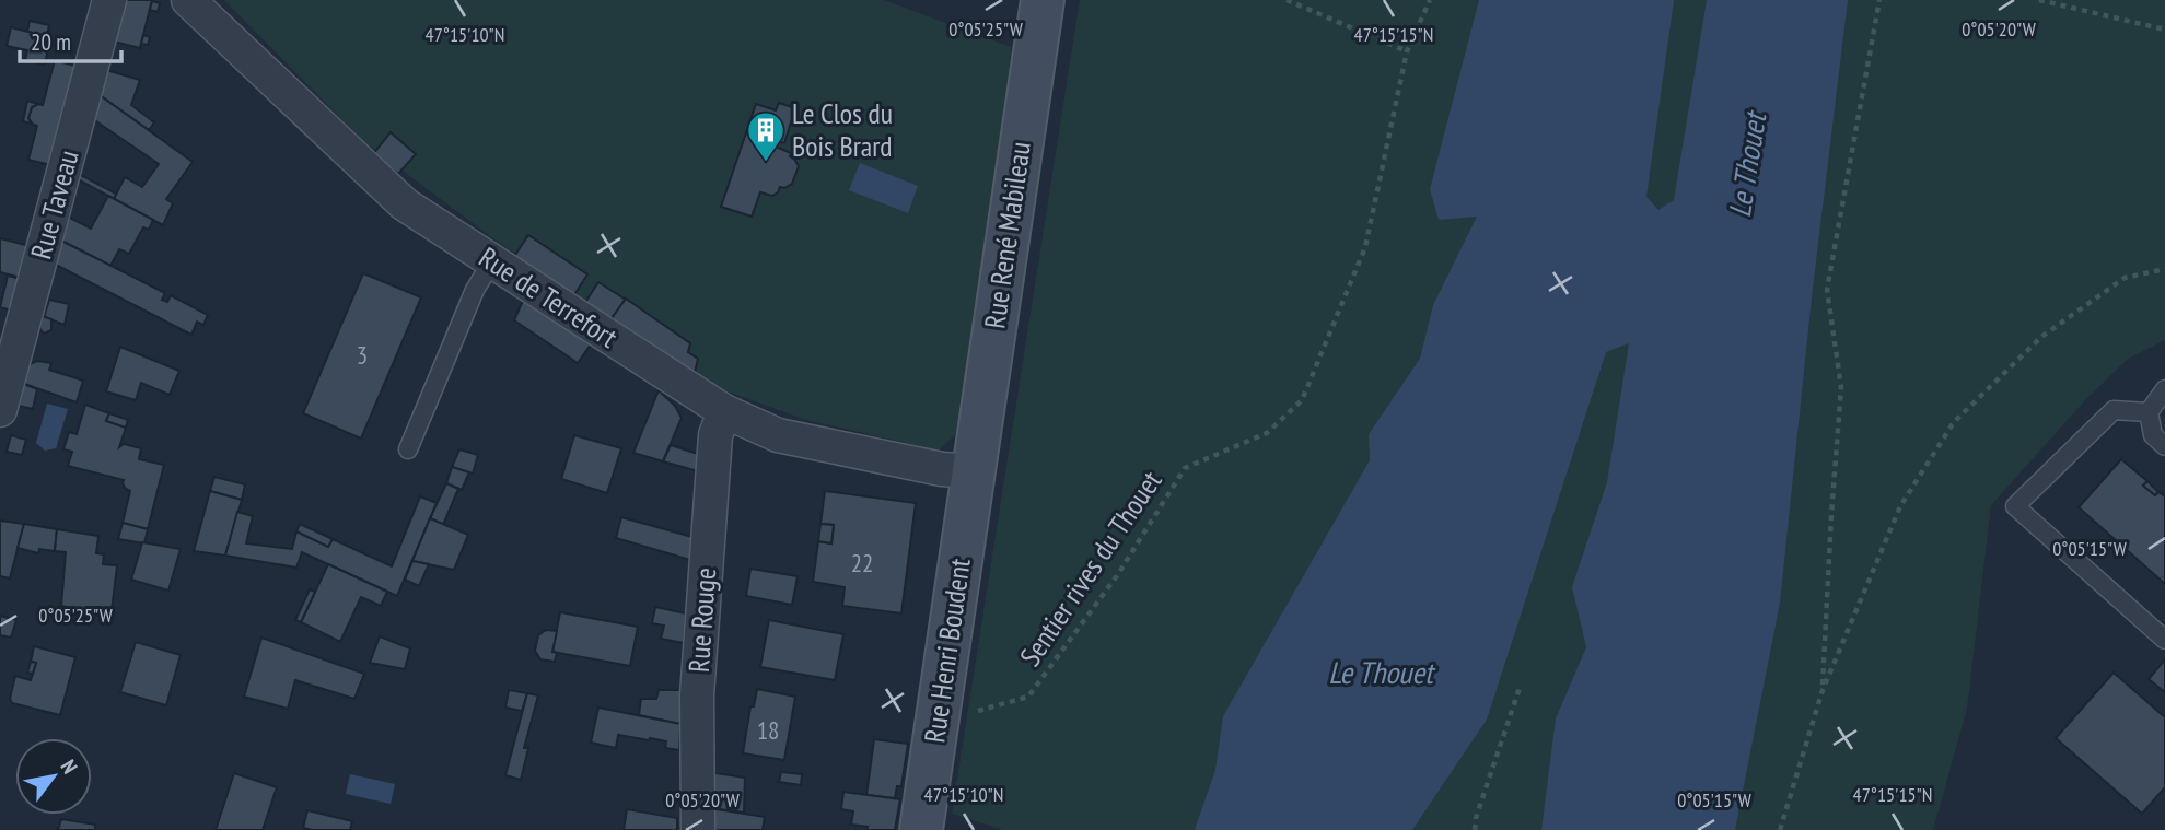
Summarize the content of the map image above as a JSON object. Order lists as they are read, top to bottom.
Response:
{
  "streets": {
    "main road": ["Rue René Mabileau", "Rue Henri Boudent"],
    "street": ["Rue Taveau", "Rue de Terrefort", "Rue Rouge"],
    "path": ["Sentier rives du Thouet"]
  },
  "crossings": [
    ["Rue René Mabileau", "Rue de Terrefort"],
    ["Rue René Mabileau", "Rue Henri Boudent"],
    ["Rue de Terrefort", "Rue Rouge"],
    ["Rue de Terrefort", "Rue Henri Boudent"],
    ["Sentier rives du Thouet", "Rue Henri Boudent"]
  ],
  "water": ["Le Thouet"],
  "places": {
    "building": ["Le Clos du Bois Brard"]
  },
  "house_numbers": ["3", "22", "18"],
  "scale_bar": "20 m",
  "north": "top right",
  "coordinates": [
    "0°05'25\"W",
    "0°05'20\"W",
    "47°15'15\"N",
    "47°15'10\"N",
    "0°05'15\"W"
  ]
}
